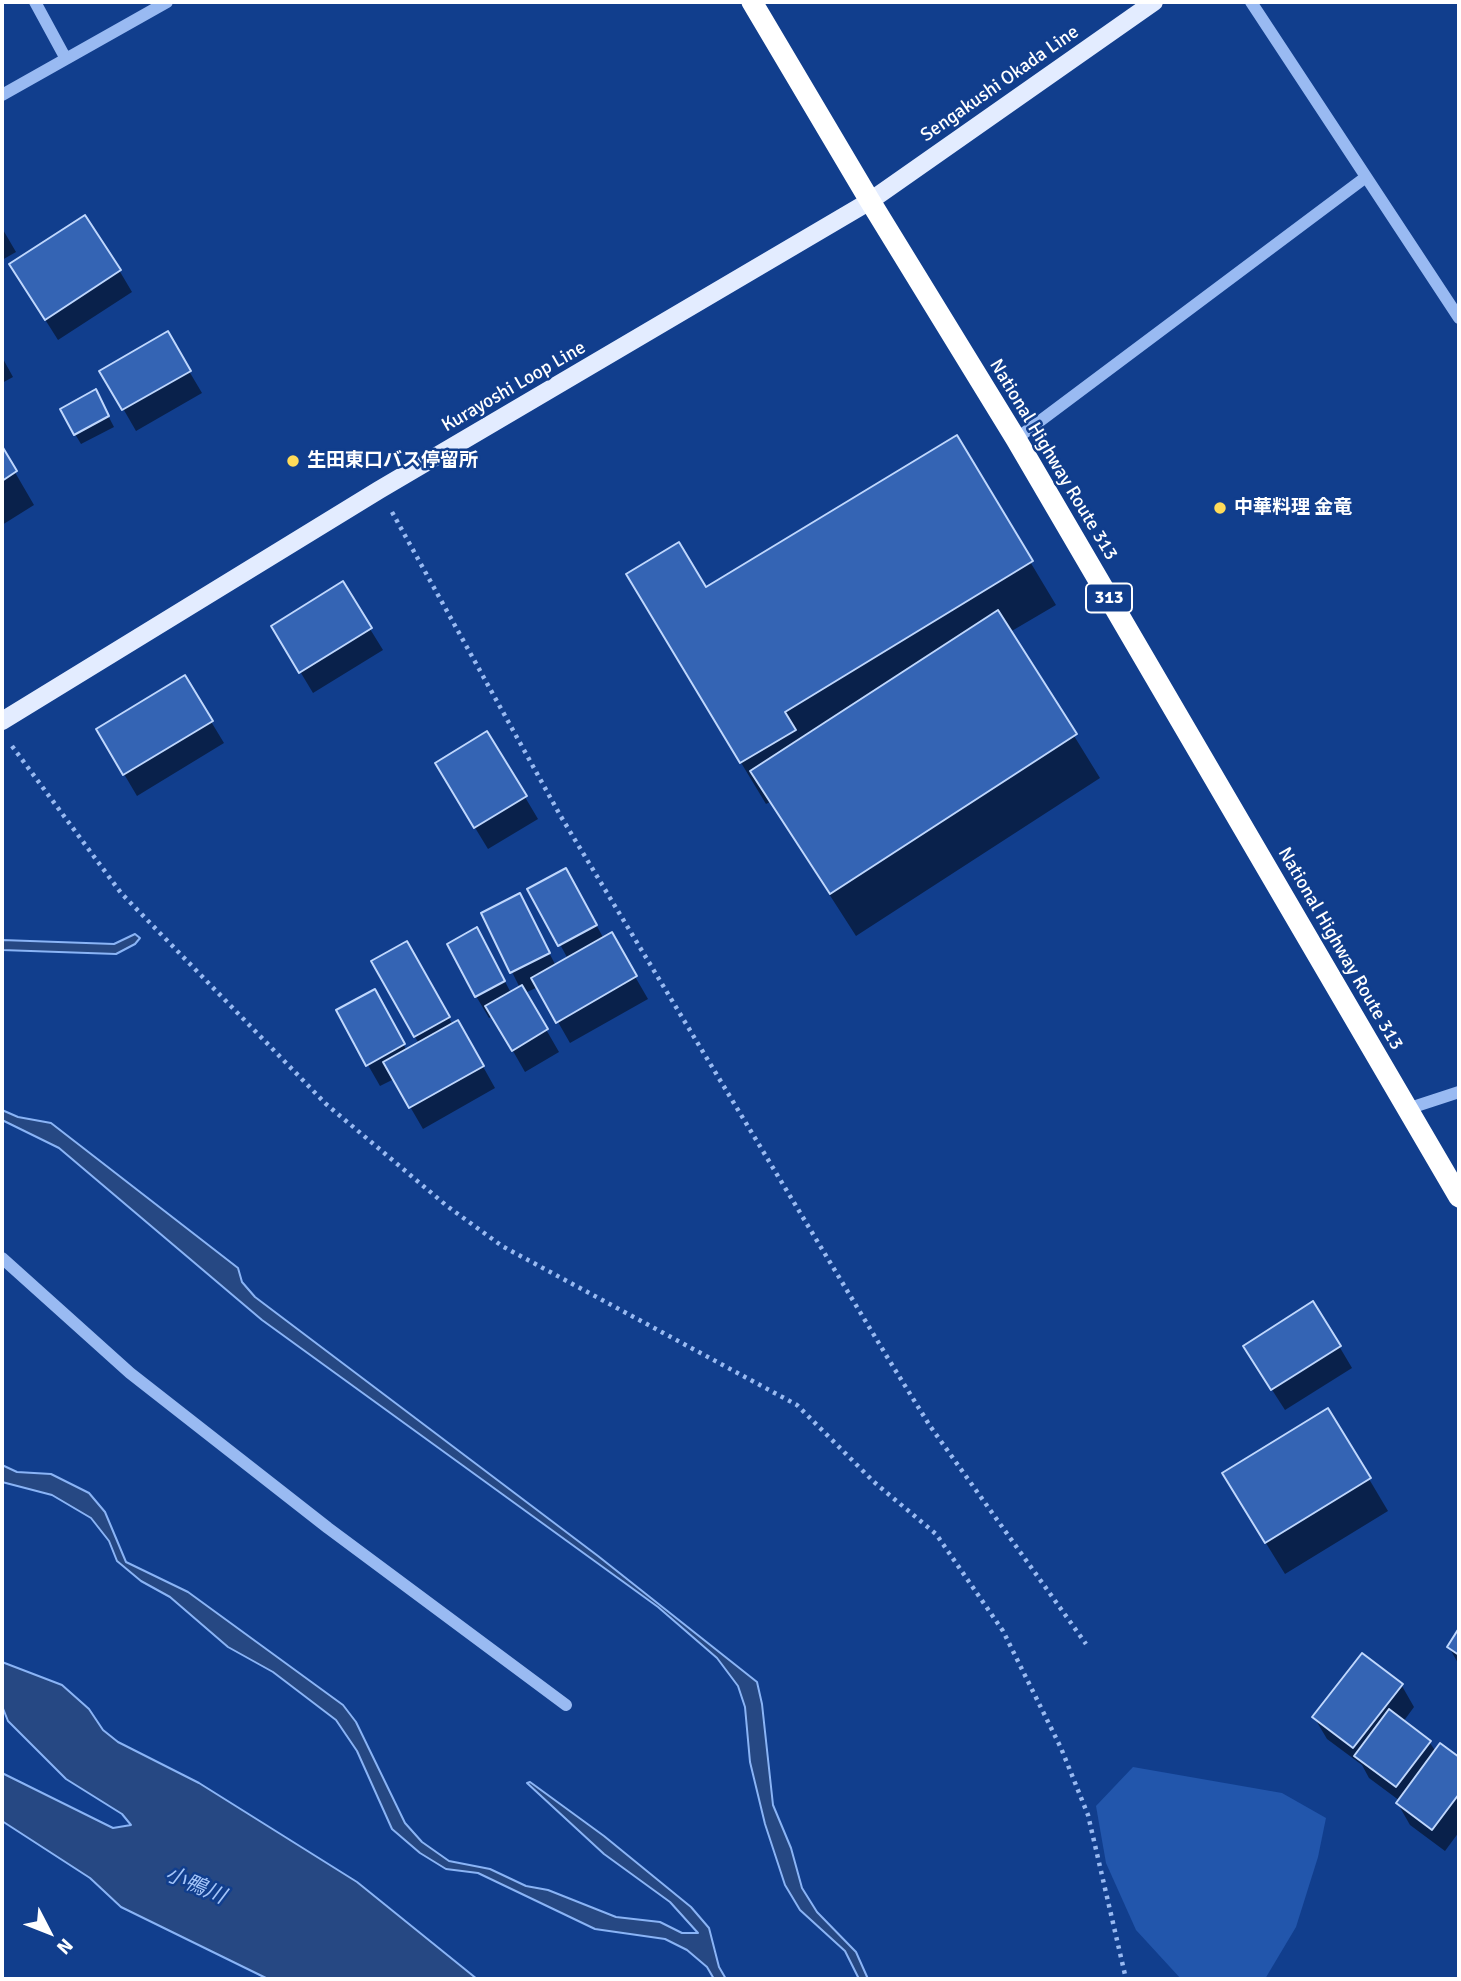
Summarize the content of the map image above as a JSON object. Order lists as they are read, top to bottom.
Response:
{
  "streets": {
    "highway": ["National Highway Route 313", "313"],
    "main road": ["Sengakushi Okada Line", "Kurayoshi Loop Line"]
  },
  "crossings": [
    ["Sengakushi Okada Line", "Kurayoshi Loop Line"],
    ["Sengakushi Okada Line", "National Highway Route 313"],
    ["Kurayoshi Loop Line", "National Highway Route 313"]
  ],
  "water": ["小鴨川"],
  "places": ["生田東口バス停留所", "中華料理 金竜"],
  "north": "bottom right"
}
